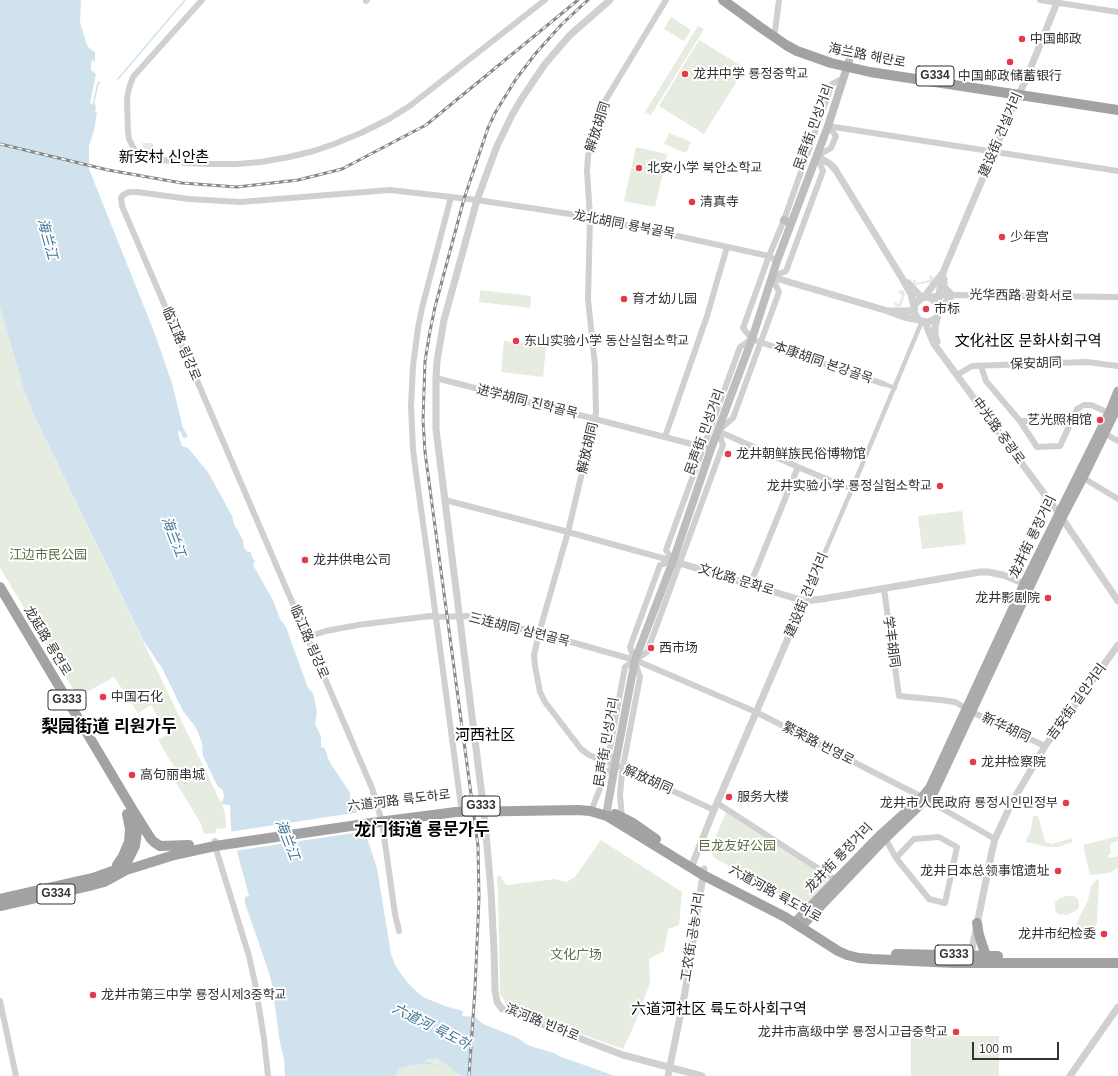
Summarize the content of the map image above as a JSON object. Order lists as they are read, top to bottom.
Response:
{
  "streets": {
    "highway": [
      "海兰路 해란로",
      "G334",
      "龙延路 룡연로",
      "G333",
      "六道河路 륙도하로"
    ],
    "main road": ["民声街 민성거리", "龙井街 룡정거리"],
    "street": [
      "解放胡同",
      "建设街 건설거리",
      "龙北胡同 룡북골목",
      "光华西路 광화서로",
      "临江路 림강로",
      "本康胡同 본강골목",
      "保安胡同",
      "进学胡同 진학골목",
      "中光路 중광로",
      "文化路 문화로",
      "三连胡同 삼련골목",
      "学丰胡同",
      "吉安街 길안거리",
      "新华胡同",
      "繁荣路 번영로",
      "工农街 공농거리",
      "滨河路 빈하로"
    ]
  },
  "crossings": [
    ["海兰路 해란로", "民声街 민성거리"],
    ["海兰路 해란로", "建设街 건설거리"],
    ["G334", "龙延路 룡연로"],
    ["G334", "六道河路 륙도하로"],
    ["解放胡同", "民声街 민성거리"],
    ["解放胡同", "建设街 건설거리"],
    ["解放胡同", "龙北胡同 룡북골목"],
    ["解放胡同", "进学胡同 진학골목"],
    ["解放胡同", "龙井街 룡정거리"],
    ["解放胡同", "文化路 문화로"],
    ["解放胡同", "三连胡同 삼련골목"],
    ["民声街 민성거리", "龙北胡同 룡북골목"],
    ["民声街 민성거리", "本康胡同 본강골목"],
    ["民声街 민성거리", "进学胡同 진학골목"],
    ["民声街 민성거리", "文化路 문화로"],
    ["民声街 민성거리", "三连胡同 삼련골목"],
    ["民声街 민성거리", "繁荣路 번영로"],
    ["民声街 민성거리", "六道河路 륙도하로"],
    ["建设街 건설거리", "光华西路 광화서로"],
    ["建设街 건설거리", "本康胡同 본강골목"],
    ["建设街 건설거리", "中光路 중광로"],
    ["建设街 건설거리", "文化路 문화로"],
    ["建设街 건설거리", "繁荣路 번영로"],
    ["建设街 건설거리", "六道河路 륙도하로"],
    ["龙北胡同 룡북골목", "临江路 림강로"],
    ["龙北胡同 룡북골목", "滨河路 빈하로"],
    ["光华西路 광화서로", "中光路 중광로"],
    ["临江路 림강로", "三连胡同 삼련골목"],
    ["临江路 림강로", "六道河路 륙도하로"],
    ["临江路 림강로", "滨河路 빈하로"],
    ["保安胡同", "中光路 중광로"],
    ["进学胡同 진학골목", "滨河路 빈하로"],
    ["中光路 중광로", "龙井街 룡정거리"],
    ["龙井街 룡정거리", "文化路 문화로"],
    ["龙井街 룡정거리", "新华胡同"],
    ["龙井街 룡정거리", "繁荣路 번영로"],
    ["龙井街 룡정거리", "六道河路 륙도하로"],
    ["文化路 문화로", "学丰胡同"],
    ["文化路 문화로", "滨河路 빈하로"],
    ["三连胡同 삼련골목", "繁荣路 번영로"],
    ["三连胡同 삼련골목", "滨河路 빈하로"],
    ["龙延路 룡연로", "六道河路 륙도하로"],
    ["学丰胡同", "新华胡同"],
    ["吉安街 길안거리", "新华胡同"],
    ["吉安街 길안거리", "繁荣路 번영로"],
    ["吉安街 길안거리", "六道河路 륙도하로"],
    ["六道河路 륙도하로", "工农街 공농거리"],
    ["六道河路 륙도하로", "滨河路 빈하로"],
    ["工农街 공농거리", "滨河路 빈하로"]
  ],
  "districts": [
    "新安村 신안촌",
    "文化社区 문화사회구역",
    "梨园街道 리원가두",
    "河西社区",
    "龙门街道 룡문가두",
    "六道河社区 륙도하사회구역"
  ],
  "water": ["海兰江", "六道河 륙도하"],
  "parks": ["江边市民公园", "巨龙友好公园", "文化广场"],
  "places": [
    "中国邮政",
    "中国邮政储蓄银行",
    "龙井中学 룡정중학교",
    "北安小学 북안소학교",
    "清真寺",
    "少年宫",
    "育才幼儿园",
    "市标",
    "东山实验小学 동산실험소학교",
    "艺光照相馆",
    "龙井朝鲜族民俗博物馆",
    "龙井实验小学 룡정실험소학교",
    "龙井供电公司",
    "龙井影剧院",
    "西市场",
    "中国石化",
    "龙井检察院",
    "高句丽串城",
    "服务大楼",
    "龙井市人民政府 룡정시인민정부",
    "龙井日本总领事馆遗址",
    "龙井市纪检委",
    "龙井市第三中学 룡정시제3중학교",
    "龙井市高级中学 룡정시고급중학교"
  ],
  "scale_bar": "100 m"
}
